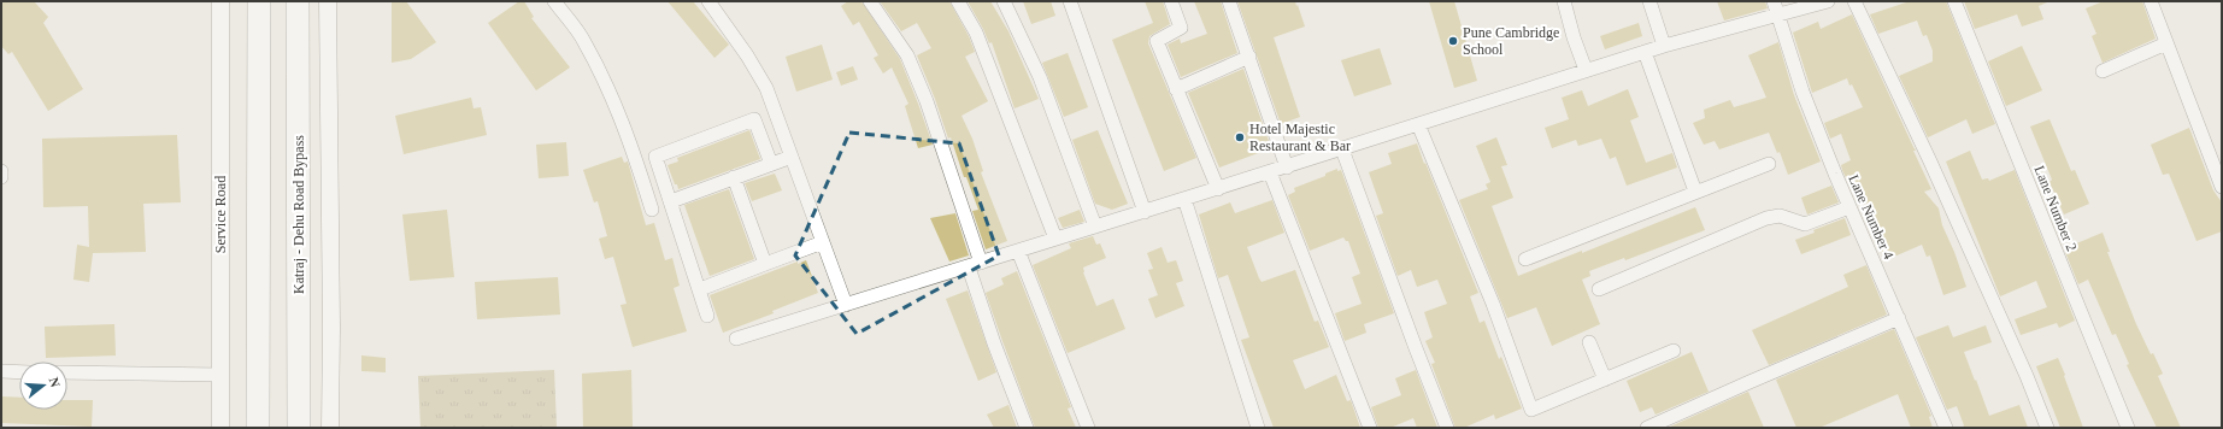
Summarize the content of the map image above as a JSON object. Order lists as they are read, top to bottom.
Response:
{
  "streets": {
    "highway": ["Katraj - Dehu Road Bypass"],
    "street": ["Lane Number 2", "Service Road", "Lane Number 4"]
  },
  "places": ["Pune Cambridge School", "Hotel Majestic Restaurant & Bar"],
  "north": "right"
}
